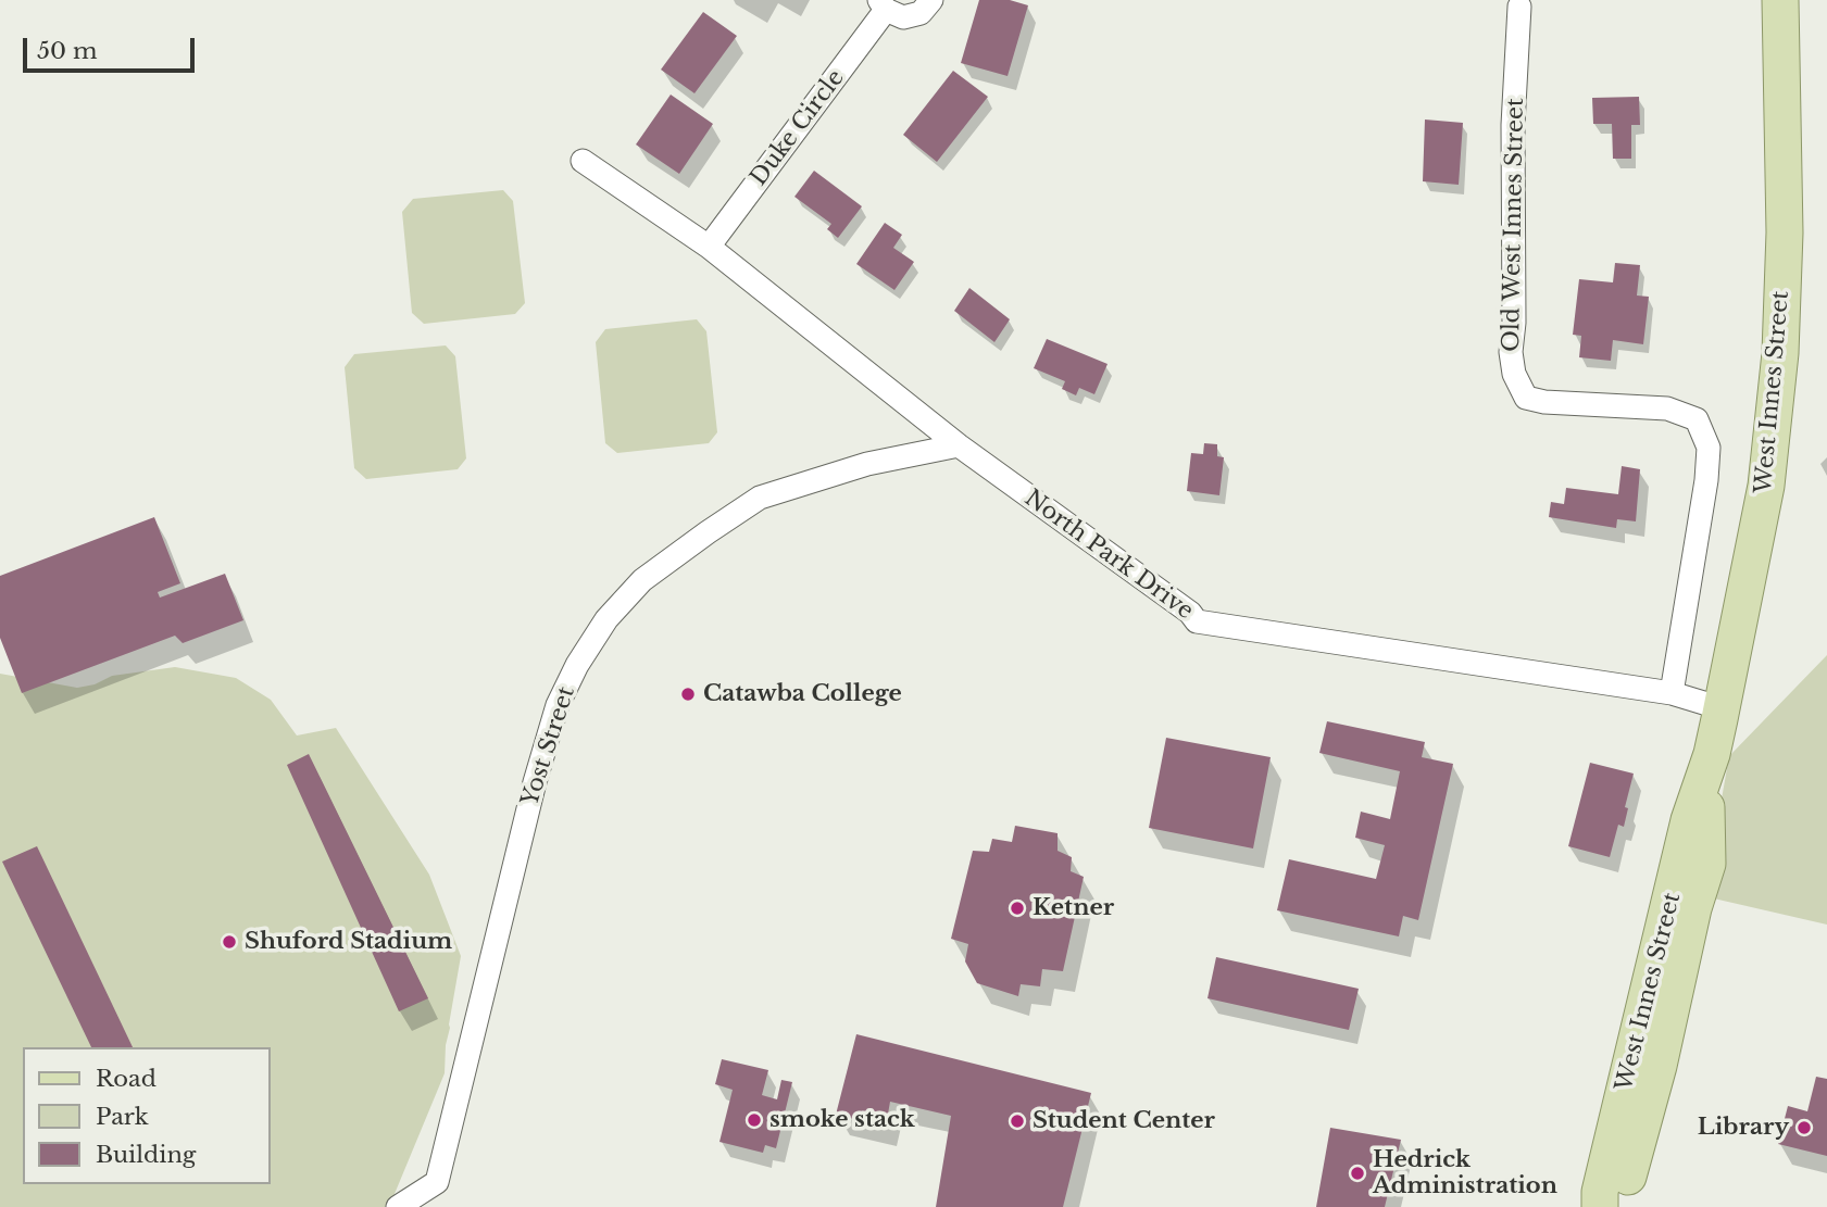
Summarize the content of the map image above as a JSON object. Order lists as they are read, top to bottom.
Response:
{
  "streets": {
    "main road": ["West Innes Street"],
    "street": [
      "Duke Circle",
      "Old West Innes Street",
      "North Park Drive",
      "Yost Street"
    ]
  },
  "crossings": [
    ["Duke Circle", "North Park Drive"],
    ["Old West Innes Street", "North Park Drive"],
    ["West Innes Street", "North Park Drive"],
    ["North Park Drive", "Yost Street"]
  ],
  "places": [
    "Catawba College",
    "Ketner",
    "Shuford Stadium",
    "smoke stack",
    "Student Center",
    "Library",
    "Hedrick Administration"
  ],
  "legend": ["Road", "Park", "Building"],
  "scale_bar": "50 m"
}
